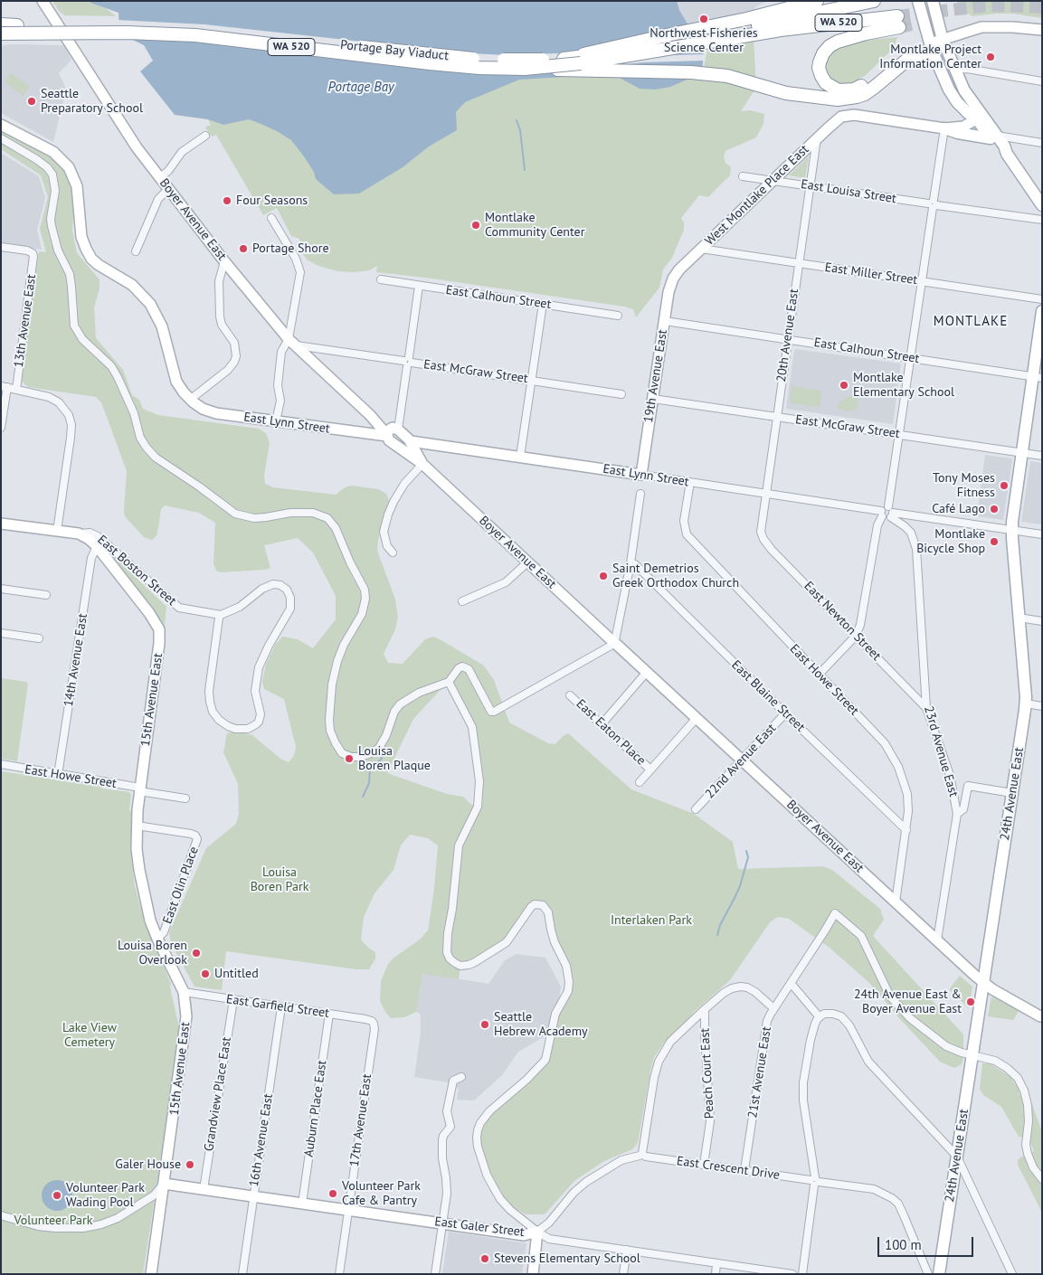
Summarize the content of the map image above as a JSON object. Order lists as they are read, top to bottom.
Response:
{
  "streets": {
    "highway": ["WA 520", "Portage Bay Viaduct"],
    "main road": ["24th Avenue East"],
    "street": [
      "East Louisa Street",
      "West Montlake Place East",
      "Boyer Avenue East",
      "East Miller Street",
      "East Calhoun Street",
      "13th Avenue East",
      "20th Avenue East",
      "East McGraw Street",
      "19th Avenue East",
      "East Lynn Street",
      "East Boston Street",
      "East Newton Street",
      "14th Avenue East",
      "East Howe Street",
      "East Blaine Street",
      "15th Avenue East",
      "East Eaton Place",
      "23rd Avenue East",
      "22nd Avenue East",
      "East Olin Place",
      "East Garfield Street",
      "21st Avenue East",
      "Peach Court East",
      "Grandview Place East",
      "Auburn Place East",
      "17th Avenue East",
      "16th Avenue East",
      "East Crescent Drive",
      "East Galer Street"
    ]
  },
  "crossings": [
    ["WA 520", "Portage Bay Viaduct"],
    ["East Louisa Street", "West Montlake Place East"],
    ["East Louisa Street", "20th Avenue East"],
    ["West Montlake Place East", "East Miller Street"],
    ["West Montlake Place East", "20th Avenue East"],
    ["West Montlake Place East", "19th Avenue East"],
    ["Boyer Avenue East", "East McGraw Street"],
    ["Boyer Avenue East", "East Lynn Street"],
    ["Boyer Avenue East", "East Howe Street"],
    ["Boyer Avenue East", "23rd Avenue East"],
    ["Boyer Avenue East", "22nd Avenue East"],
    ["Boyer Avenue East", "24th Avenue East"],
    ["East Miller Street", "20th Avenue East"],
    ["East Calhoun Street", "20th Avenue East"],
    ["East Calhoun Street", "19th Avenue East"],
    ["East Calhoun Street", "24th Avenue East"],
    ["20th Avenue East", "East McGraw Street"],
    ["20th Avenue East", "East Lynn Street"],
    ["20th Avenue East", "East Newton Street"],
    ["East McGraw Street", "19th Avenue East"],
    ["East McGraw Street", "24th Avenue East"],
    ["19th Avenue East", "East Lynn Street"],
    ["East Lynn Street", "East Howe Street"],
    ["East Lynn Street", "23rd Avenue East"],
    ["East Boston Street", "14th Avenue East"],
    ["East Boston Street", "15th Avenue East"],
    ["East Newton Street", "23rd Avenue East"],
    ["14th Avenue East", "East Howe Street"],
    ["East Howe Street", "East Blaine Street"],
    ["East Howe Street", "15th Avenue East"],
    ["East Blaine Street", "22nd Avenue East"],
    ["15th Avenue East", "East Olin Place"],
    ["15th Avenue East", "East Garfield Street"],
    ["15th Avenue East", "East Galer Street"],
    ["24th Avenue East", "21st Avenue East"],
    ["East Garfield Street", "Grandview Place East"],
    ["East Garfield Street", "Auburn Place East"],
    ["East Garfield Street", "17th Avenue East"],
    ["East Garfield Street", "16th Avenue East"],
    ["21st Avenue East", "East Crescent Drive"],
    ["Peach Court East", "East Crescent Drive"],
    ["Grandview Place East", "East Galer Street"],
    ["Auburn Place East", "East Galer Street"],
    ["17th Avenue East", "East Galer Street"],
    ["16th Avenue East", "East Galer Street"],
    ["East Crescent Drive", "East Galer Street"]
  ],
  "districts": ["MONTLAKE"],
  "water": ["Portage Bay"],
  "parks": [
    "Louisa Boren Park",
    "Interlaken Park",
    "Lake View Cemetery",
    "Volunteer Park"
  ],
  "places": [
    "Northwest Fisheries Science Center",
    "Montlake Project Information Center",
    "Seattle Preparatory School",
    "Four Seasons",
    "Montlake Community Center",
    "Portage Shore",
    "Montlake Elementary School",
    "Tony Moses Fitness",
    "Café Lago",
    "Montlake Bicycle Shop",
    "Saint Demetrios Greek Orthodox Church",
    "Louisa Boren Plaque",
    "Louisa Boren Overlook",
    "Untitled",
    "24th Avenue East & Boyer Avenue East",
    "Seattle Hebrew Academy",
    "Galer House",
    "Volunteer Park Cafe & Pantry",
    "Volunteer Park Wading Pool",
    "Stevens Elementary School"
  ],
  "scale_bar": "100 m"
}
